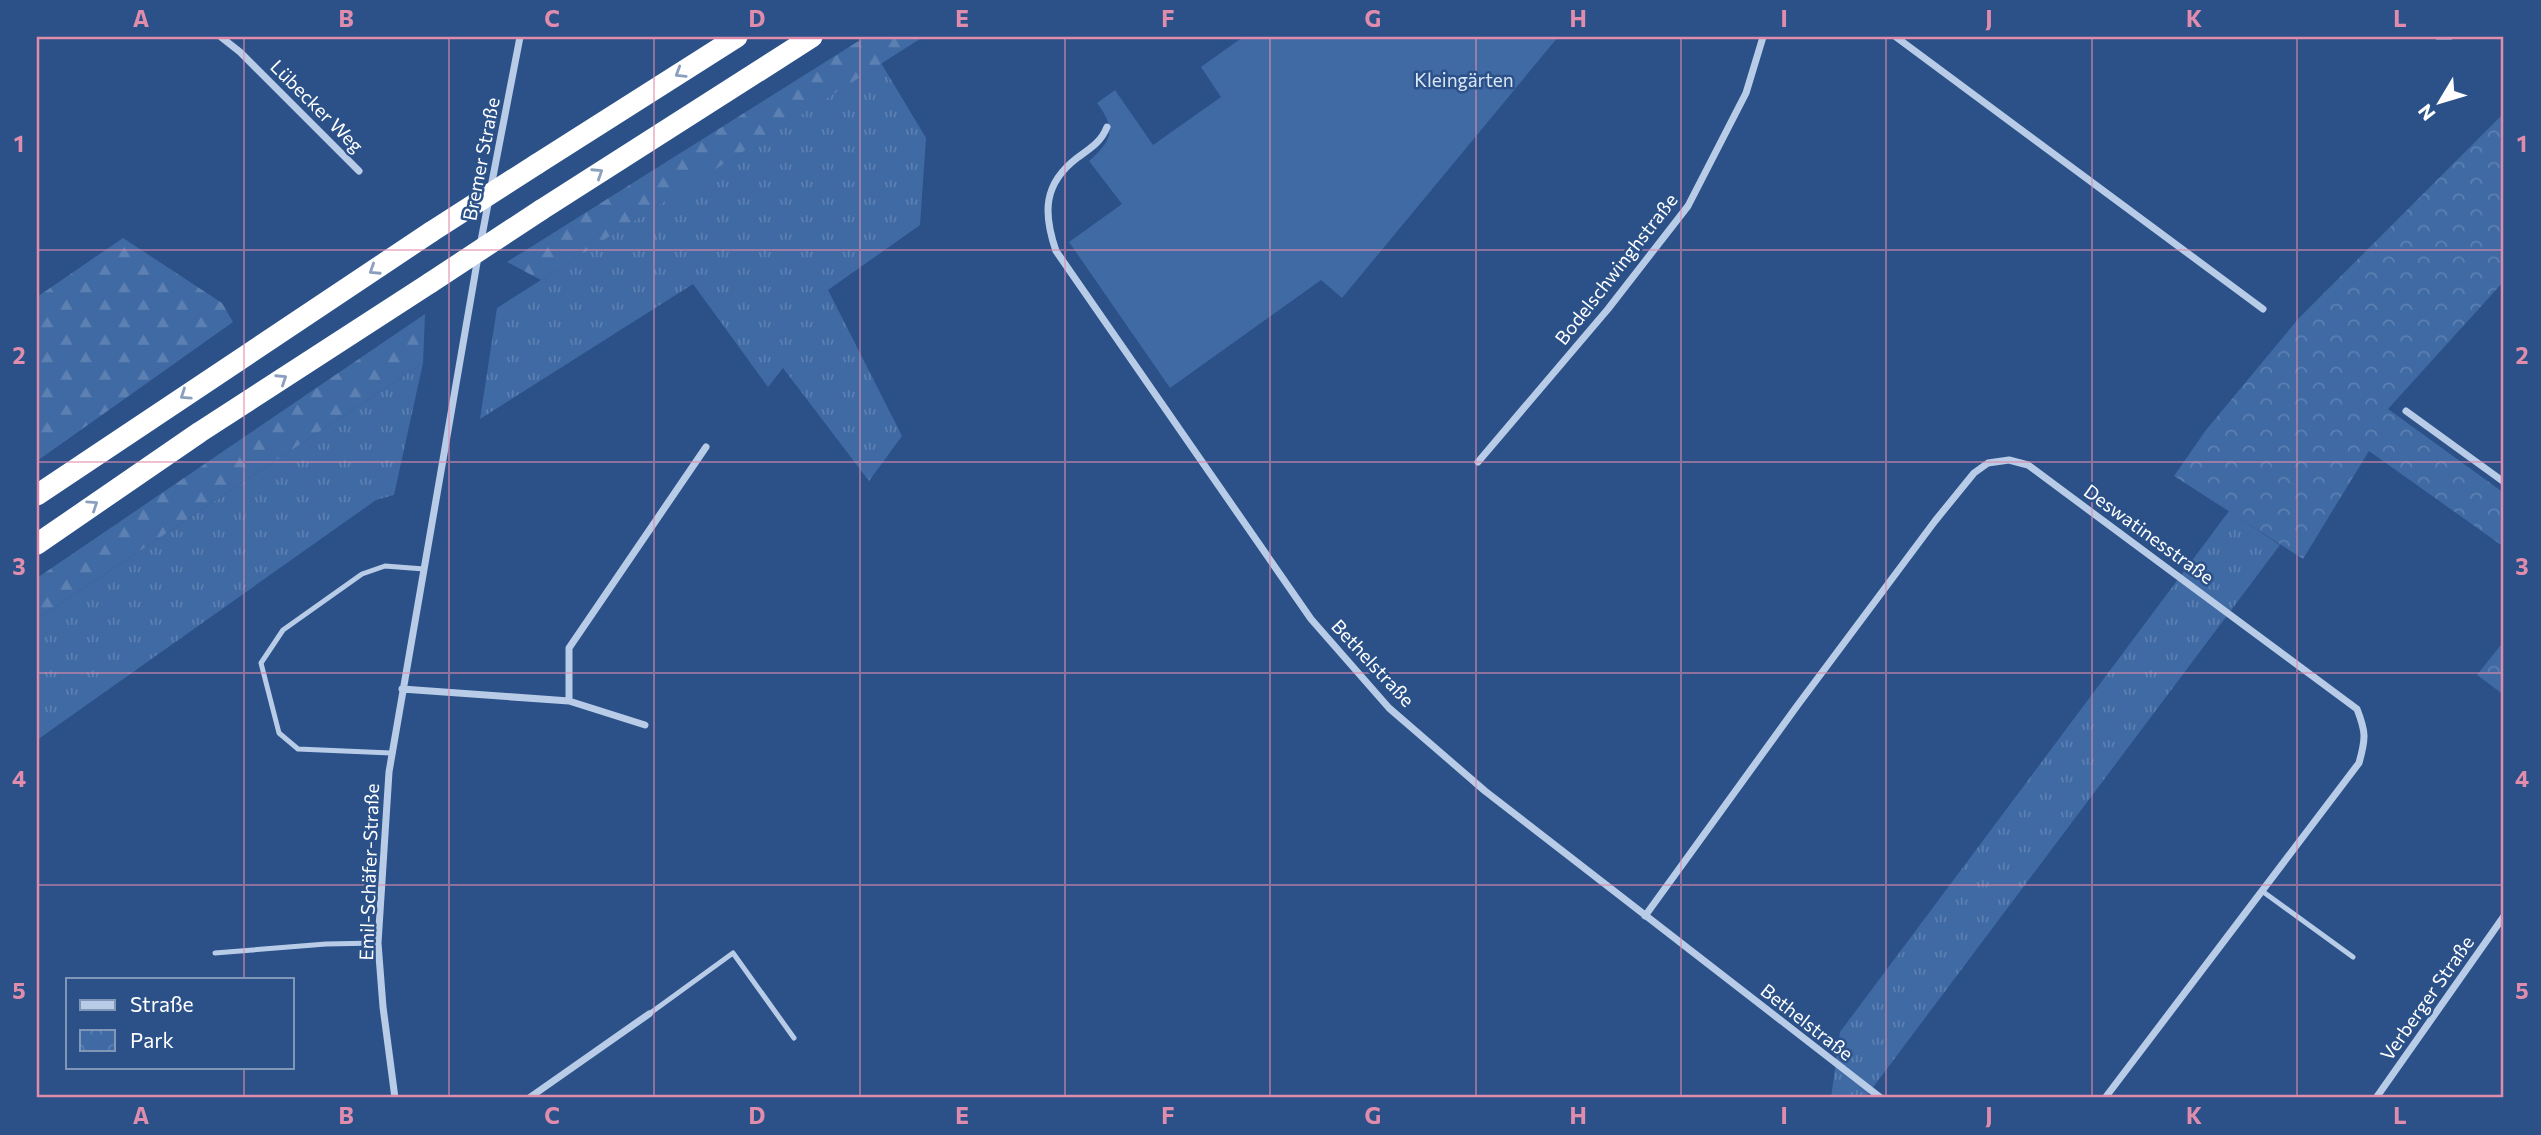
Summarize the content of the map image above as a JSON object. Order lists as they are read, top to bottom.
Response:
{
  "streets": {
    "street": [
      "Lübecker Weg",
      "Bremer Straße",
      "Bodelschwinghstraße",
      "Deswatinesstraße",
      "Bethelstraße",
      "Emil-Schäfer-Straße",
      "Verberger Straße"
    ]
  },
  "crossings": [
    ["Bremer Straße", "Emil-Schäfer-Straße"],
    ["Deswatinesstraße", "Bethelstraße"]
  ],
  "parks": ["Kleingärten"],
  "legend": ["Straße", "Park"],
  "north": "bottom left",
  "grid": {
    "columns": [
      "A",
      "B",
      "C",
      "D",
      "E",
      "F",
      "G",
      "H",
      "I",
      "J",
      "K",
      "L"
    ],
    "rows": [
      "1",
      "2",
      "3",
      "4",
      "5"
    ]
  }
}
